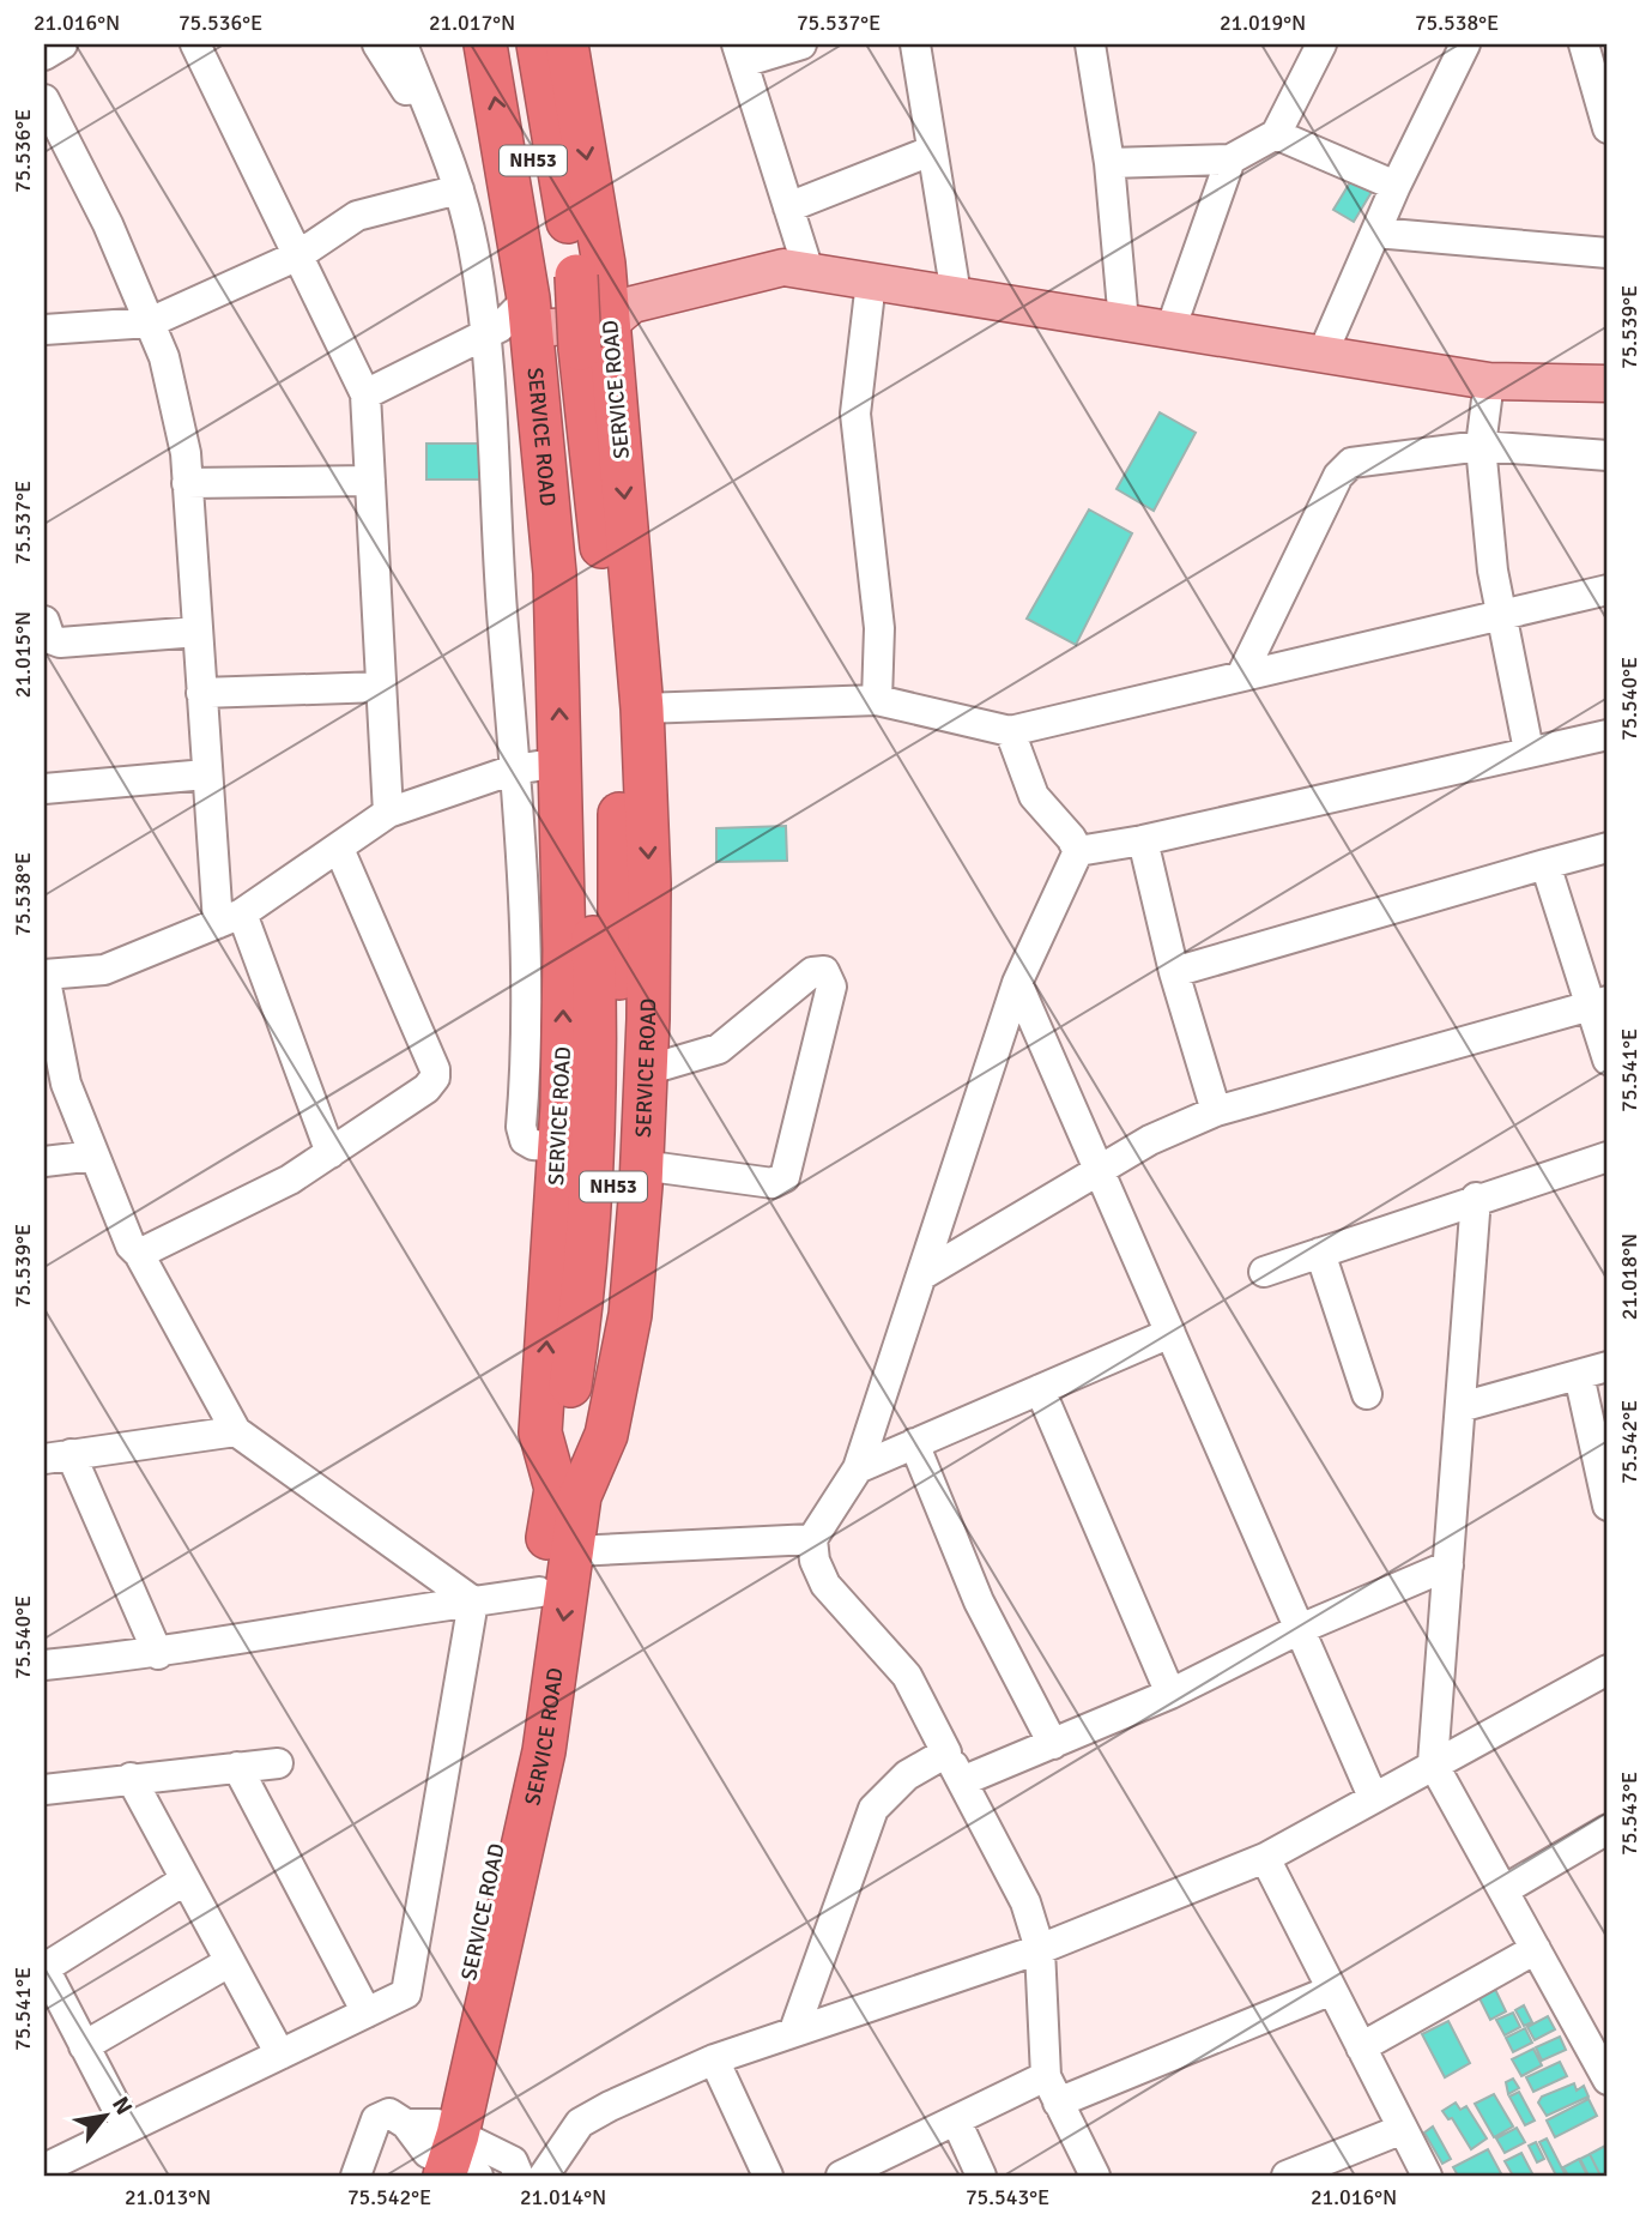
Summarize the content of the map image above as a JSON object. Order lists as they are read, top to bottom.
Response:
{
  "streets": {
    "highway": ["NH53", "SERVICE ROAD"]
  },
  "crossings": [
    ["NH53", "SERVICE ROAD"]
  ],
  "north": "top right",
  "coordinates": [
    "21.016°N",
    "75.536°E",
    "21.017°N",
    "75.537°E",
    "21.019°N",
    "75.538°E",
    "75.539°E",
    "21.015°N",
    "75.540°E",
    "75.541°E",
    "21.018°N",
    "75.542°E",
    "75.543°E",
    "21.013°N",
    "21.014°N"
  ]
}
